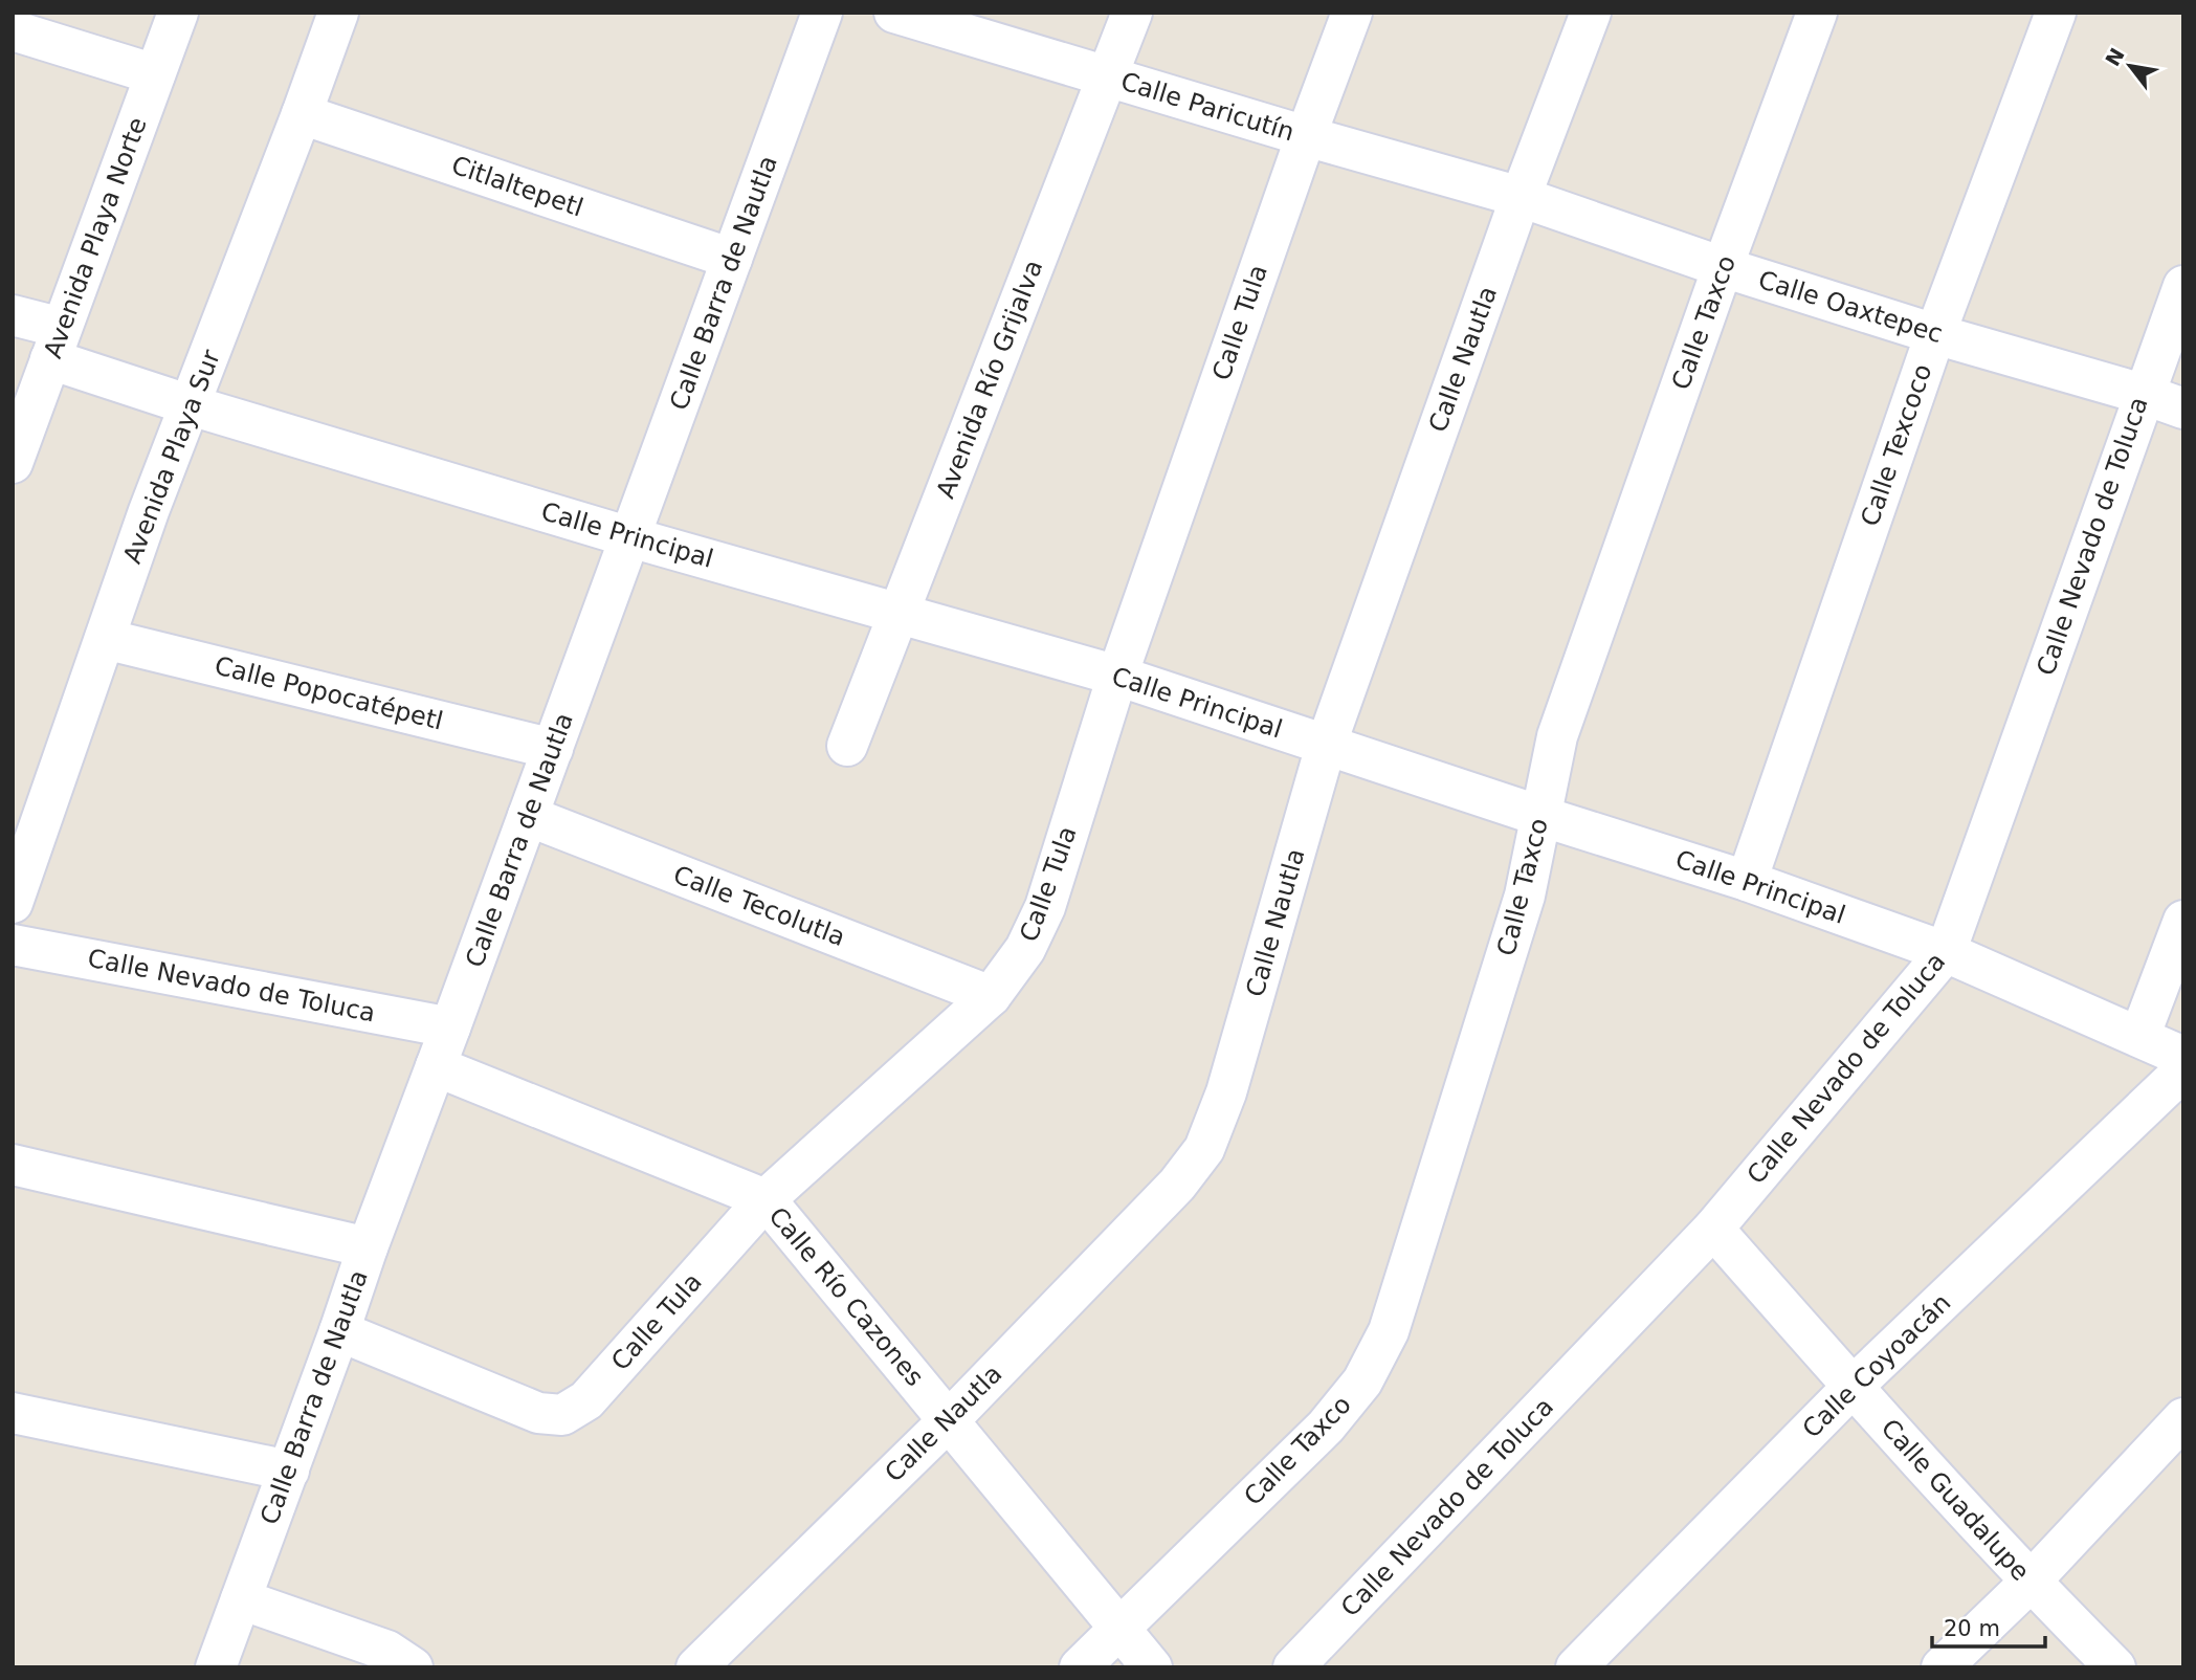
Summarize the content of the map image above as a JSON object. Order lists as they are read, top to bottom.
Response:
{
  "streets": {
    "street": [
      "Calle Paricutín",
      "Citlaltepetl",
      "Avenida Playa Norte",
      "Calle Barra de Nautla",
      "Calle Oaxtepec",
      "Calle Tula",
      "Calle Taxco",
      "Calle Nautla",
      "Avenida Río Grijalva",
      "Calle Texcoco",
      "Avenida Playa Sur",
      "Calle Principal",
      "Calle Nevado de Toluca",
      "Calle Popocatépetl",
      "Calle Tecolutla",
      "Calle Río Cazones",
      "Calle Coyoacán",
      "Calle Guadalupe"
    ]
  },
  "crossings": [
    ["Calle Paricutín", "Calle Oaxtepec"],
    ["Calle Paricutín", "Calle Tula"],
    ["Calle Paricutín", "Calle Nautla"],
    ["Calle Paricutín", "Avenida Río Grijalva"],
    ["Citlaltepetl", "Calle Barra de Nautla"],
    ["Citlaltepetl", "Avenida Playa Sur"],
    ["Avenida Playa Norte", "Calle Principal"],
    ["Calle Barra de Nautla", "Calle Tula"],
    ["Calle Barra de Nautla", "Calle Principal"],
    ["Calle Barra de Nautla", "Calle Nevado de Toluca"],
    ["Calle Barra de Nautla", "Calle Popocatépetl"],
    ["Calle Barra de Nautla", "Calle Tecolutla"],
    ["Calle Barra de Nautla", "Calle Río Cazones"],
    ["Calle Oaxtepec", "Calle Taxco"],
    ["Calle Oaxtepec", "Calle Nautla"],
    ["Calle Oaxtepec", "Calle Texcoco"],
    ["Calle Oaxtepec", "Calle Nevado de Toluca"],
    ["Calle Tula", "Calle Principal"],
    ["Calle Tula", "Calle Tecolutla"],
    ["Calle Tula", "Calle Río Cazones"],
    ["Calle Taxco", "Calle Principal"],
    ["Calle Taxco", "Calle Río Cazones"],
    ["Calle Nautla", "Calle Principal"],
    ["Calle Nautla", "Calle Río Cazones"],
    ["Avenida Río Grijalva", "Calle Principal"],
    ["Calle Texcoco", "Calle Principal"],
    ["Avenida Playa Sur", "Calle Principal"],
    ["Avenida Playa Sur", "Calle Popocatépetl"],
    ["Calle Principal", "Calle Nevado de Toluca"],
    ["Calle Nevado de Toluca", "Calle Guadalupe"],
    ["Calle Coyoacán", "Calle Guadalupe"]
  ],
  "scale_bar": "20 m",
  "north": "top left"
}
